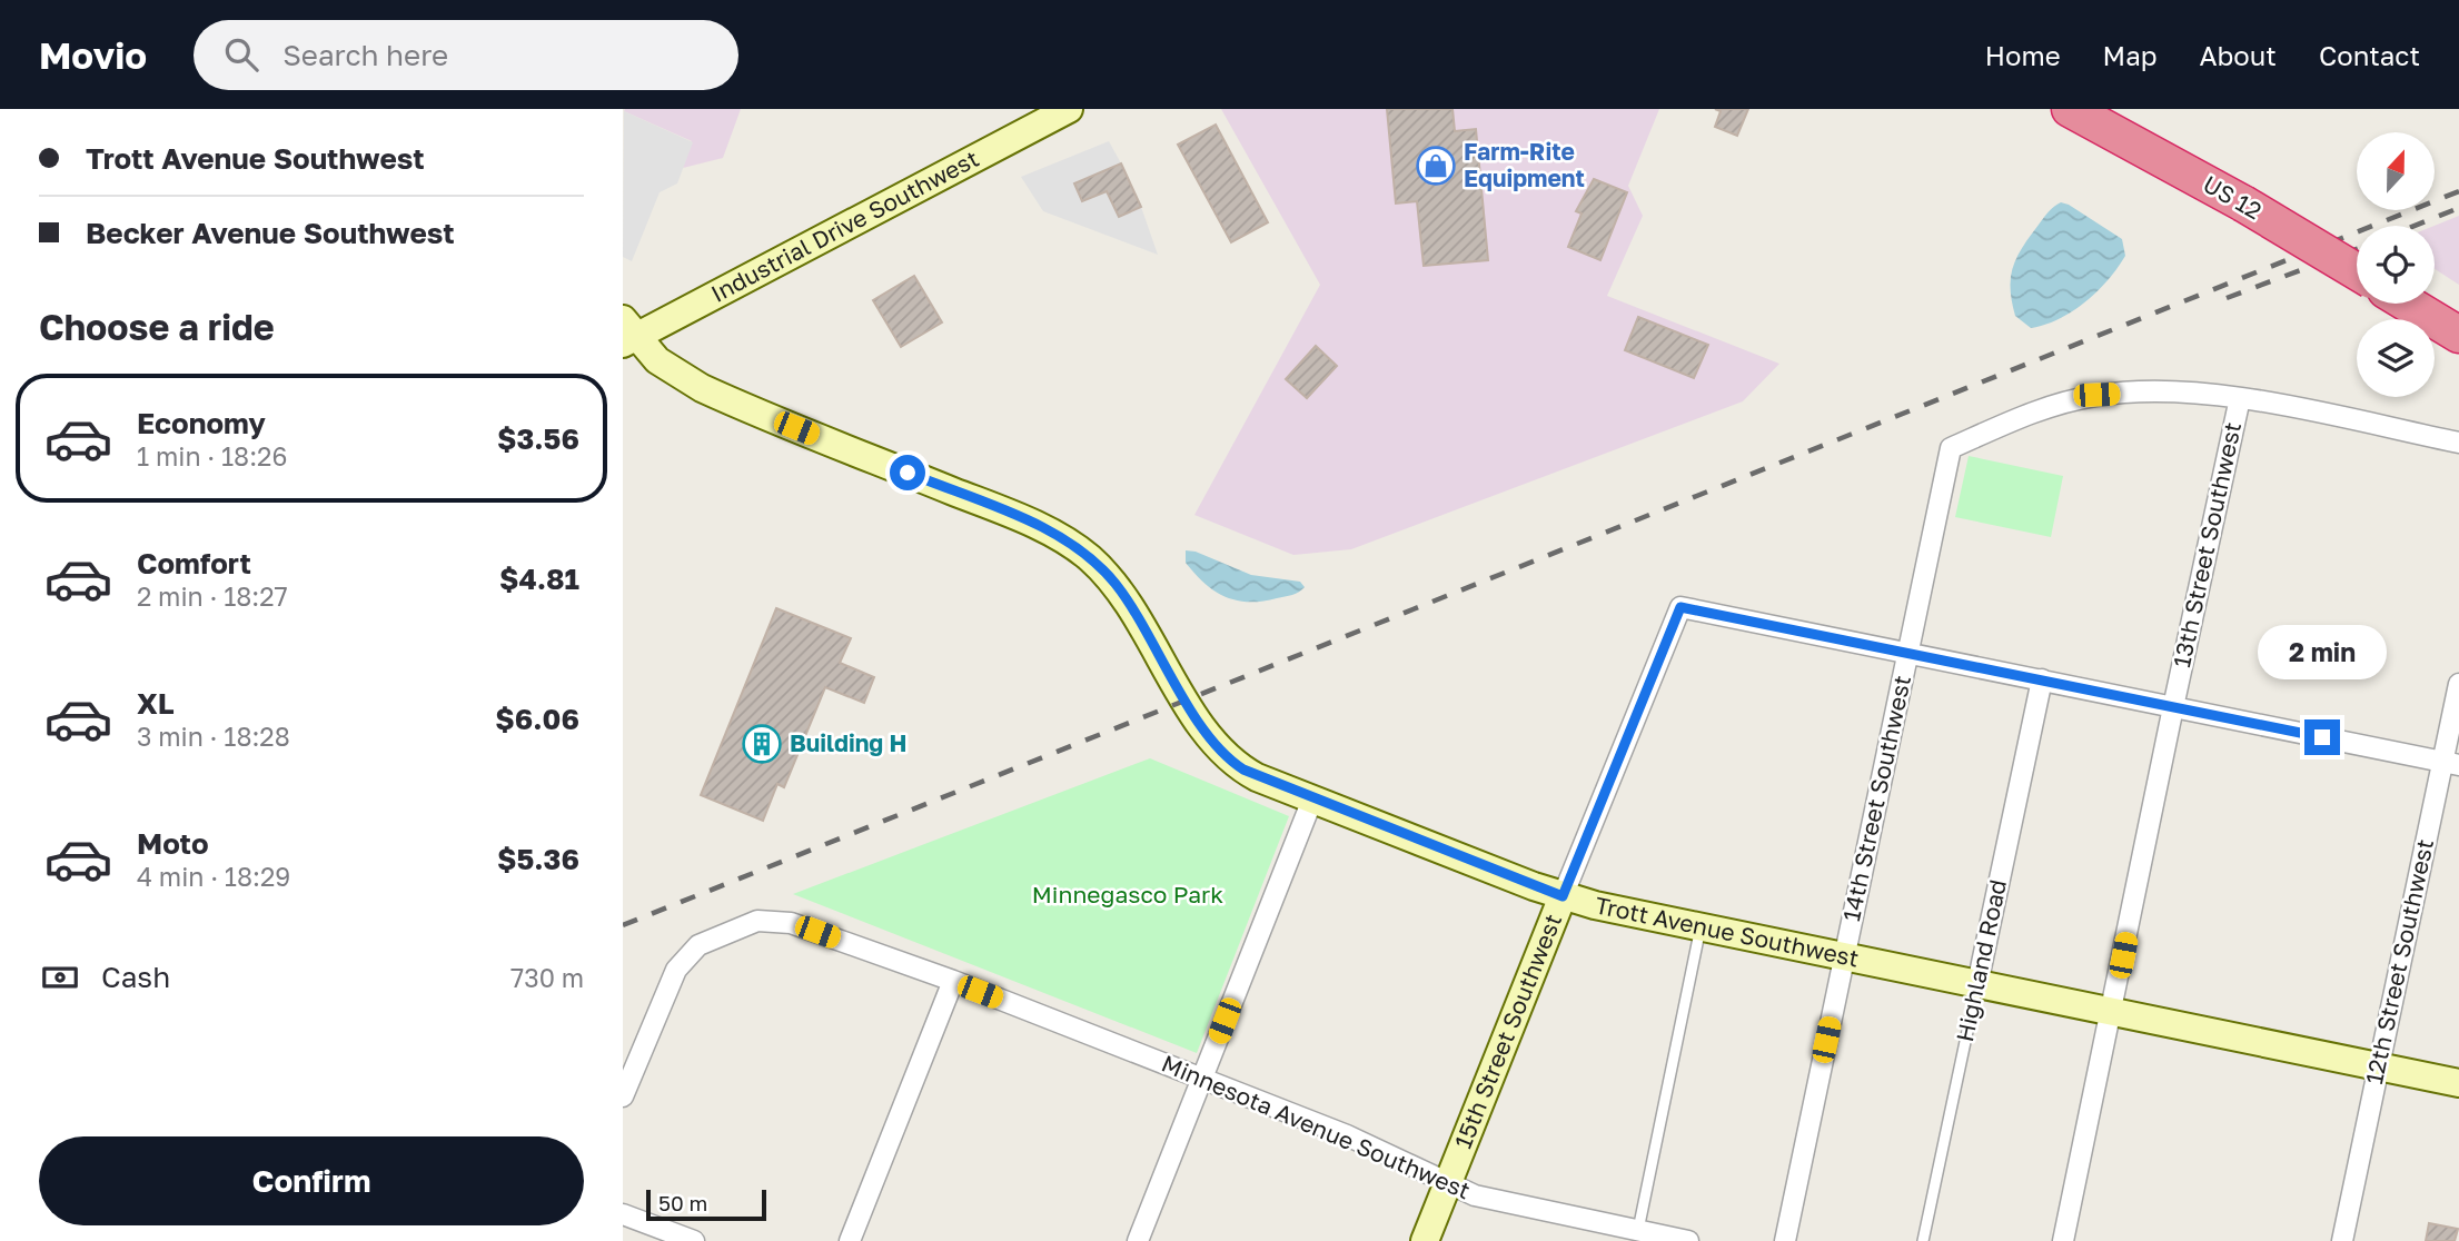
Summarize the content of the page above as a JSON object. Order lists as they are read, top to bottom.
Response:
{
  "streets": {
    "highway": ["US 12"],
    "street": [
      "Industrial Drive Southwest",
      "13th Street Southwest",
      "14th Street Southwest",
      "Trott Avenue Southwest",
      "Highland Road",
      "12th Street Southwest",
      "15th Street Southwest",
      "Minnesota Avenue Southwest"
    ]
  },
  "crossings": [
    ["Industrial Drive Southwest", "Trott Avenue Southwest"],
    ["13th Street Southwest", "14th Street Southwest"],
    ["13th Street Southwest", "Trott Avenue Southwest"],
    ["14th Street Southwest", "Trott Avenue Southwest"],
    ["14th Street Southwest", "15th Street Southwest"],
    ["Trott Avenue Southwest", "Highland Road"],
    ["Trott Avenue Southwest", "12th Street Southwest"],
    ["Trott Avenue Southwest", "15th Street Southwest"],
    ["15th Street Southwest", "Minnesota Avenue Southwest"]
  ],
  "parks": ["Minnegasco Park"],
  "places": {
    "shop": ["Farm-Rite Equipment"],
    "building": ["Building H"]
  },
  "scale_bar": "50 m",
  "north": "top",
  "page": {
    "header": "Movio",
    "search": "Search here",
    "nav": [
      "Home",
      "Map",
      "About",
      "Contact"
    ],
    "banner": ["Trott Avenue Southwest", "Becker Avenue Southwest"],
    "heading": "Choose a ride",
    "list": [
      {
        "name": "Economy",
        "note": "1 min · 18:26",
        "value": "$3.56"
      },
      {
        "name": "Comfort",
        "note": "2 min · 18:27",
        "value": "$4.81"
      },
      {
        "name": "XL",
        "note": "3 min · 18:28",
        "value": "$6.06"
      },
      {
        "name": "Moto",
        "note": "4 min · 18:29",
        "value": "$5.36"
      }
    ],
    "bubble": "2 min",
    "pay": ["Cash", "730 m"],
    "buttons": "Confirm",
    "scale": "50 m"
  }
}
